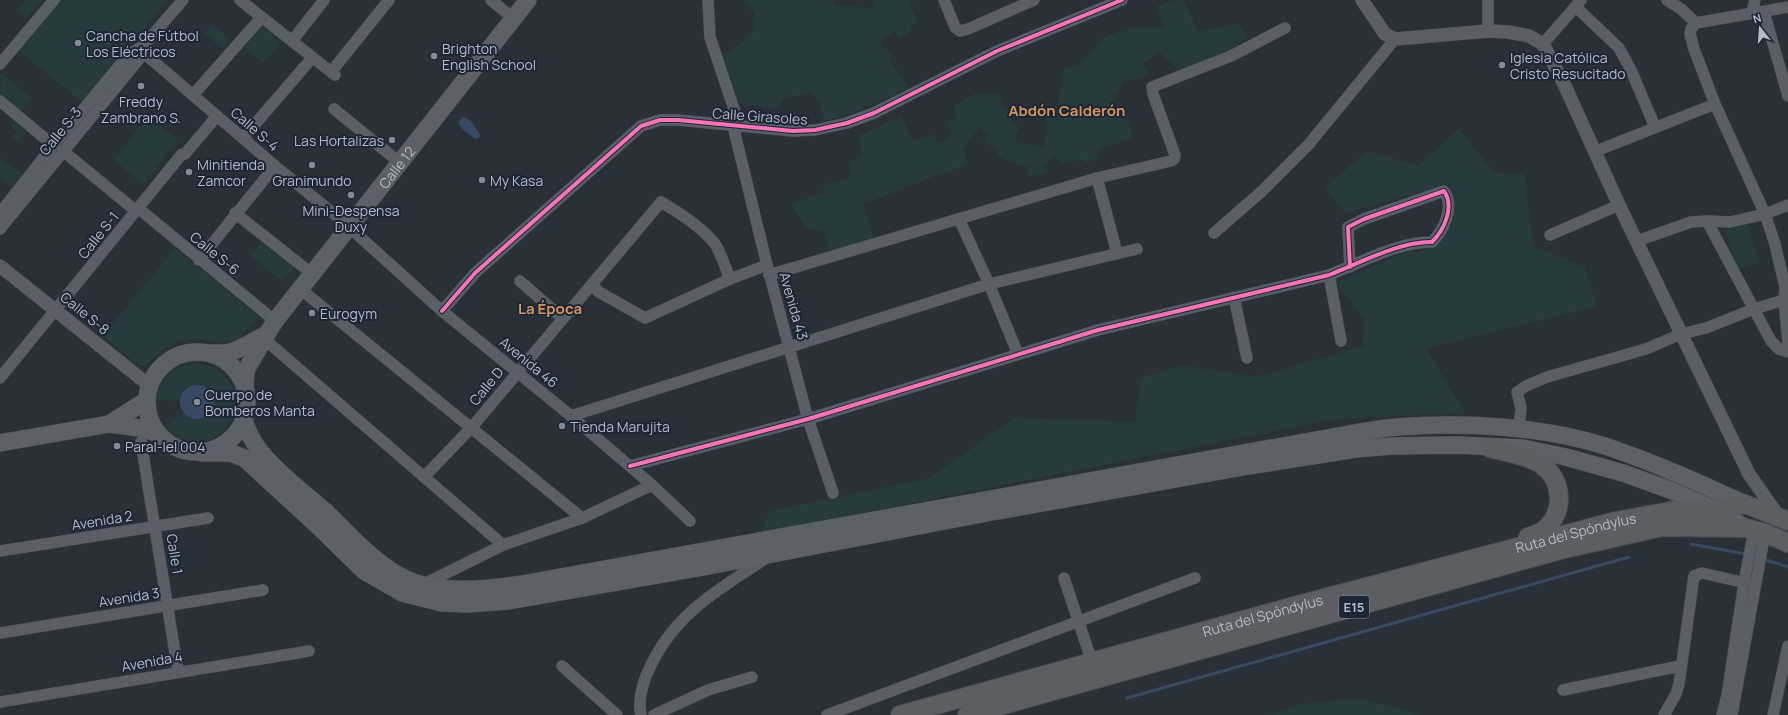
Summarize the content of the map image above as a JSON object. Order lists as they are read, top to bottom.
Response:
{
  "streets": {
    "highway": ["Ruta del Spóndylus", "E15"],
    "main road": ["Calle 12"],
    "street": [
      "Calle Girasoles",
      "Calle S-4",
      "Calle S-3",
      "Calle S-1",
      "Calle S-6",
      "Avenida 43",
      "Calle S-8",
      "Avenida 46",
      "Calle D",
      "Avenida 2",
      "Calle 1",
      "Avenida 3",
      "Avenida 4"
    ]
  },
  "crossings": [
    ["Calle Girasoles", "Avenida 43"],
    ["Calle Girasoles", "Avenida 46"],
    ["Calle S-4", "Calle S-3"],
    ["Calle S-4", "Calle 12"],
    ["Calle S-4", "Calle S-1"],
    ["Calle S-4", "Avenida 46"],
    ["Calle S-3", "Calle S-6"],
    ["Calle 12", "Calle S-6"],
    ["Calle 12", "Calle S-8"],
    ["Calle 12", "Avenida 46"],
    ["Calle S-1", "Calle S-6"],
    ["Calle S-1", "Calle S-8"],
    ["Avenida 46", "Calle D"],
    ["Avenida 2", "Calle 1"],
    ["Calle 1", "Avenida 3"],
    ["Calle 1", "Avenida 4"]
  ],
  "districts": ["Abdón Calderón", "La Época"],
  "places": [
    "Cancha de Fútbol Los Eléctricos",
    "Brighton English School",
    "Iglesia Católica Cristo Resucitado",
    "Freddy Zambrano S.",
    "Las Hortalizas",
    "Granimundo",
    "Minitienda Zamcor",
    "My Kasa",
    "Mini-Despensa Duxy",
    "Eurogym",
    "Cuerpo de Bomberos Manta",
    "Tienda Marujita",
    "Paral-lel 004"
  ],
  "north": "top"
}
